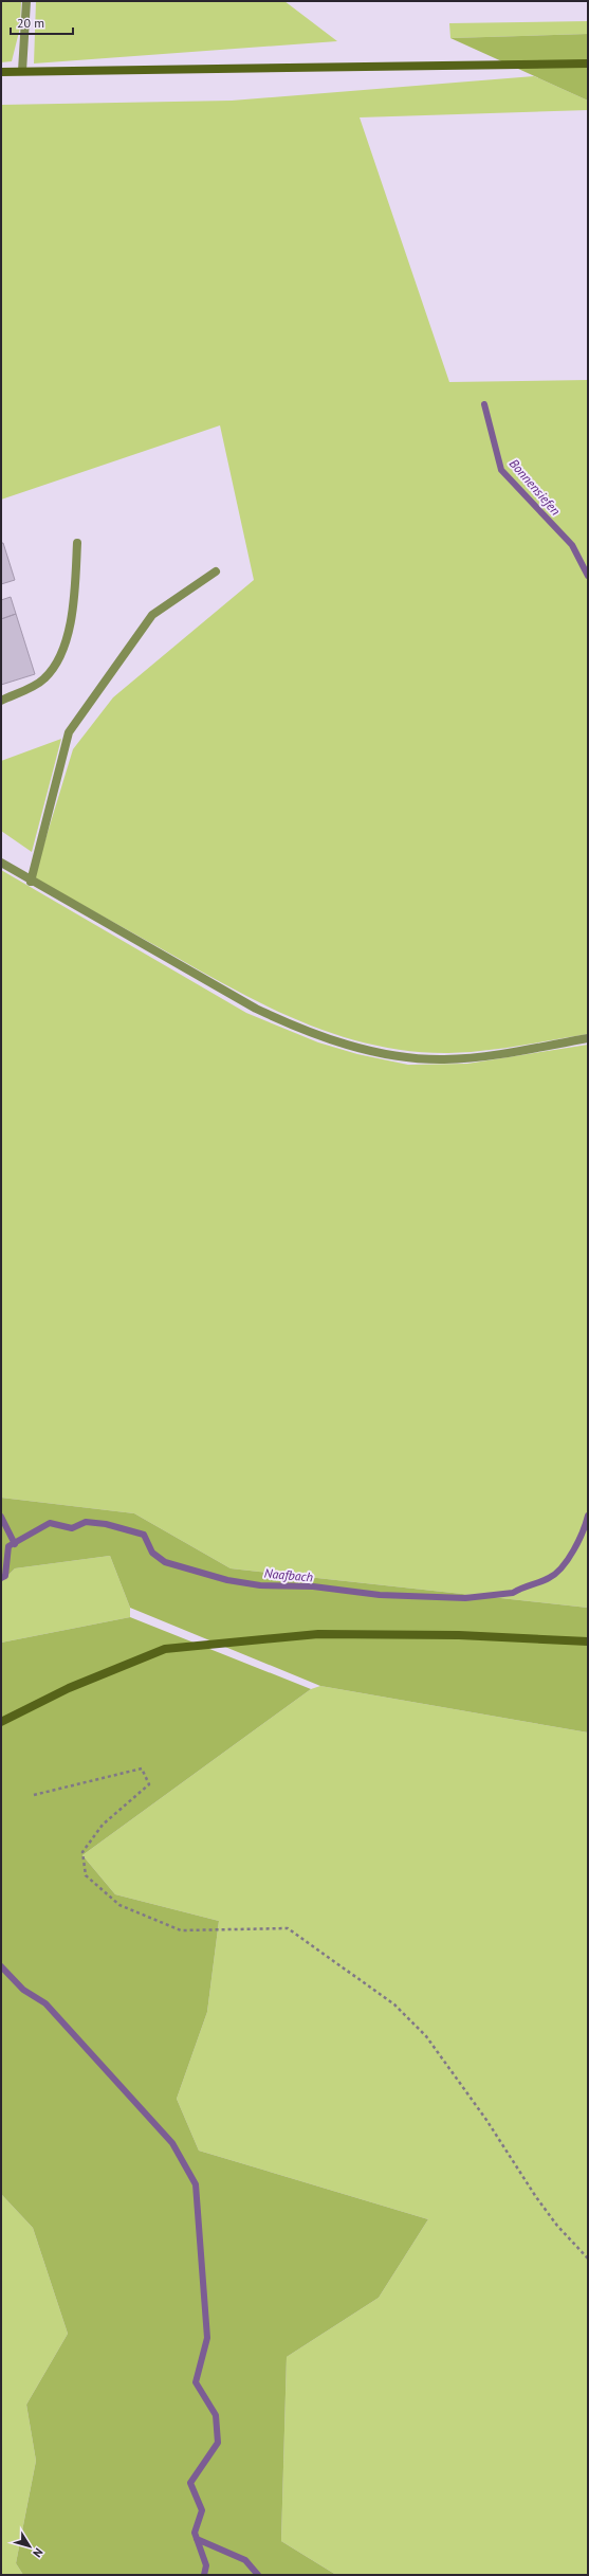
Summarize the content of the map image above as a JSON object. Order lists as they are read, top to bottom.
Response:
{
  "water": ["Bonnensiefen", "Naafbach"],
  "scale_bar": "20 m",
  "north": "bottom right"
}
